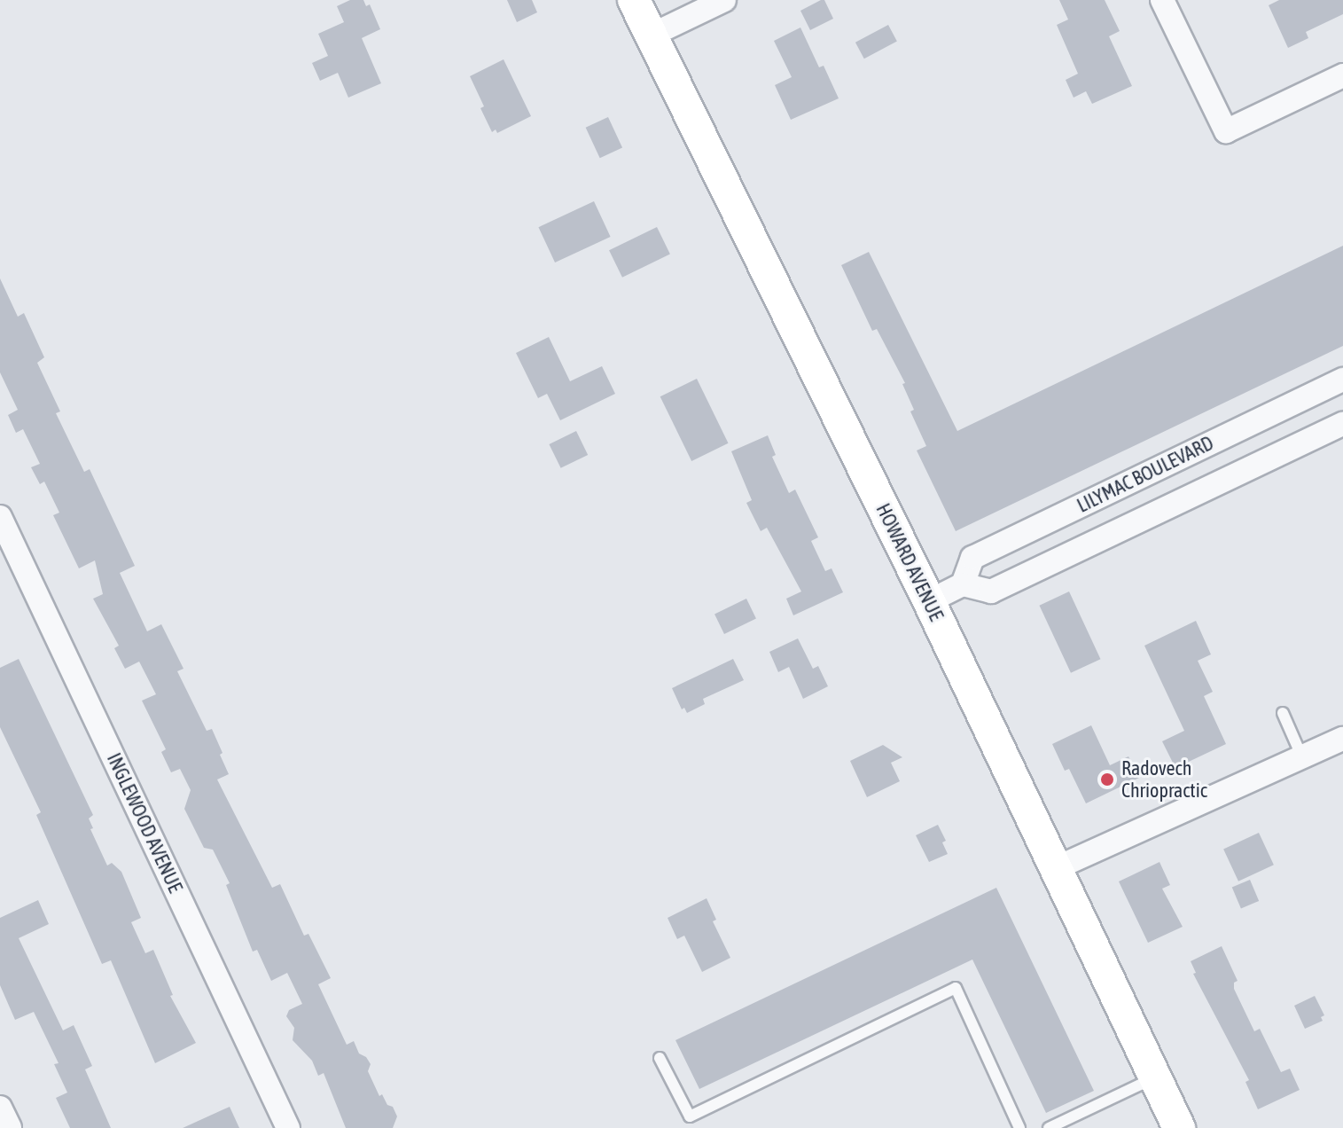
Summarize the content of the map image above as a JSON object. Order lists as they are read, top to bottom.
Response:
{
  "streets": {
    "street": ["LILYMAC BOULEVARD", "HOWARD AVENUE", "INGLEWOOD AVENUE"]
  },
  "places": ["Radovech Chriopractic"]
}
